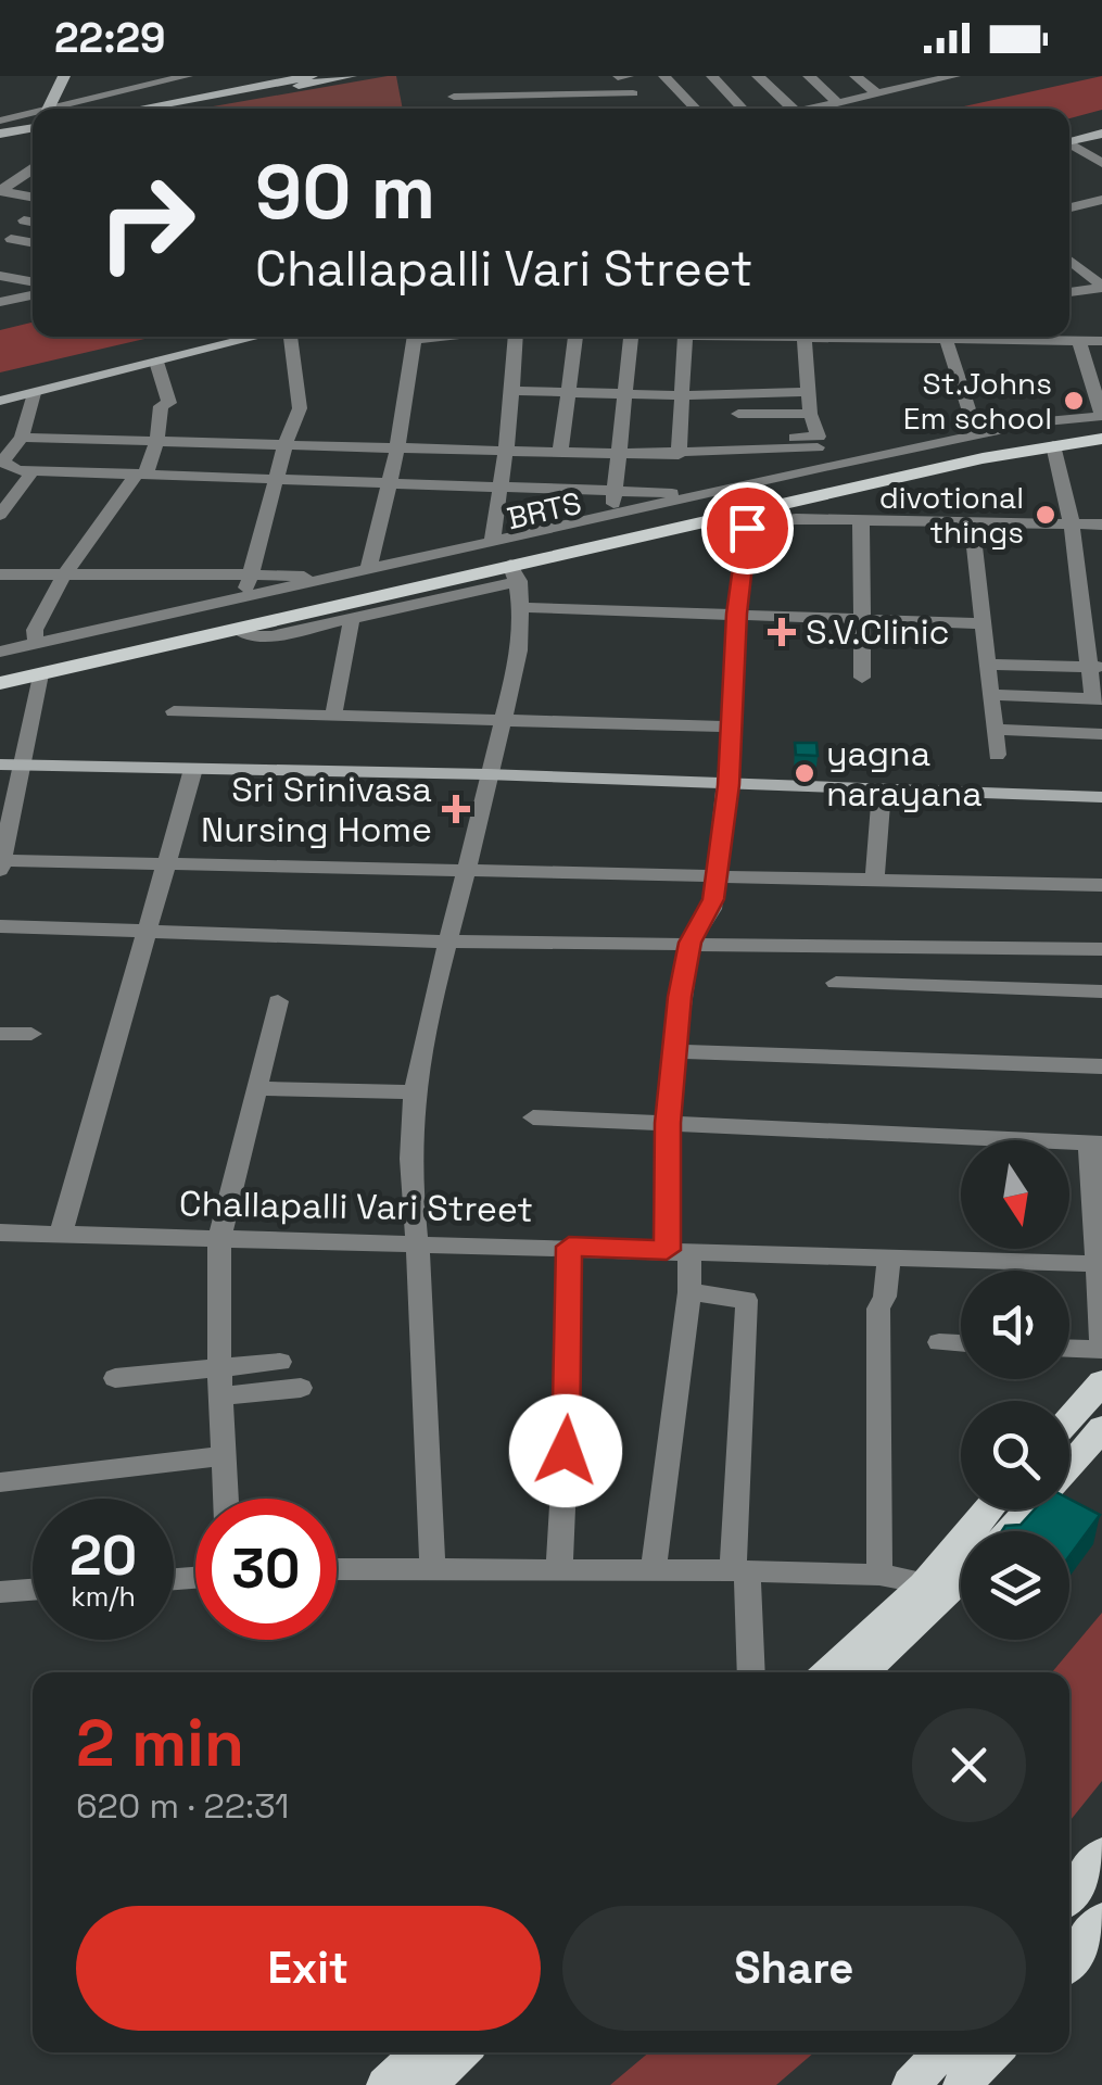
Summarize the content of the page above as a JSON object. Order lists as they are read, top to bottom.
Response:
{
  "streets": {
    "main road": ["BRTS"],
    "street": ["Challapalli Vari Street"]
  },
  "places": {
    "other": ["St.Johns Em school", "divotional things", "yagna narayana"],
    "health": ["S.V.Clinic", "Sri Srinivasa Nursing Home"]
  },
  "north": "bottom",
  "page": {
    "status": "22:29",
    "turn": ["90 m", "Challapalli Vari Street"],
    "speed": "20 km/h",
    "limit": "30",
    "heading": ["2 min", "620 m · 22:31"],
    "buttons": ["Exit", "Share"]
  }
}
